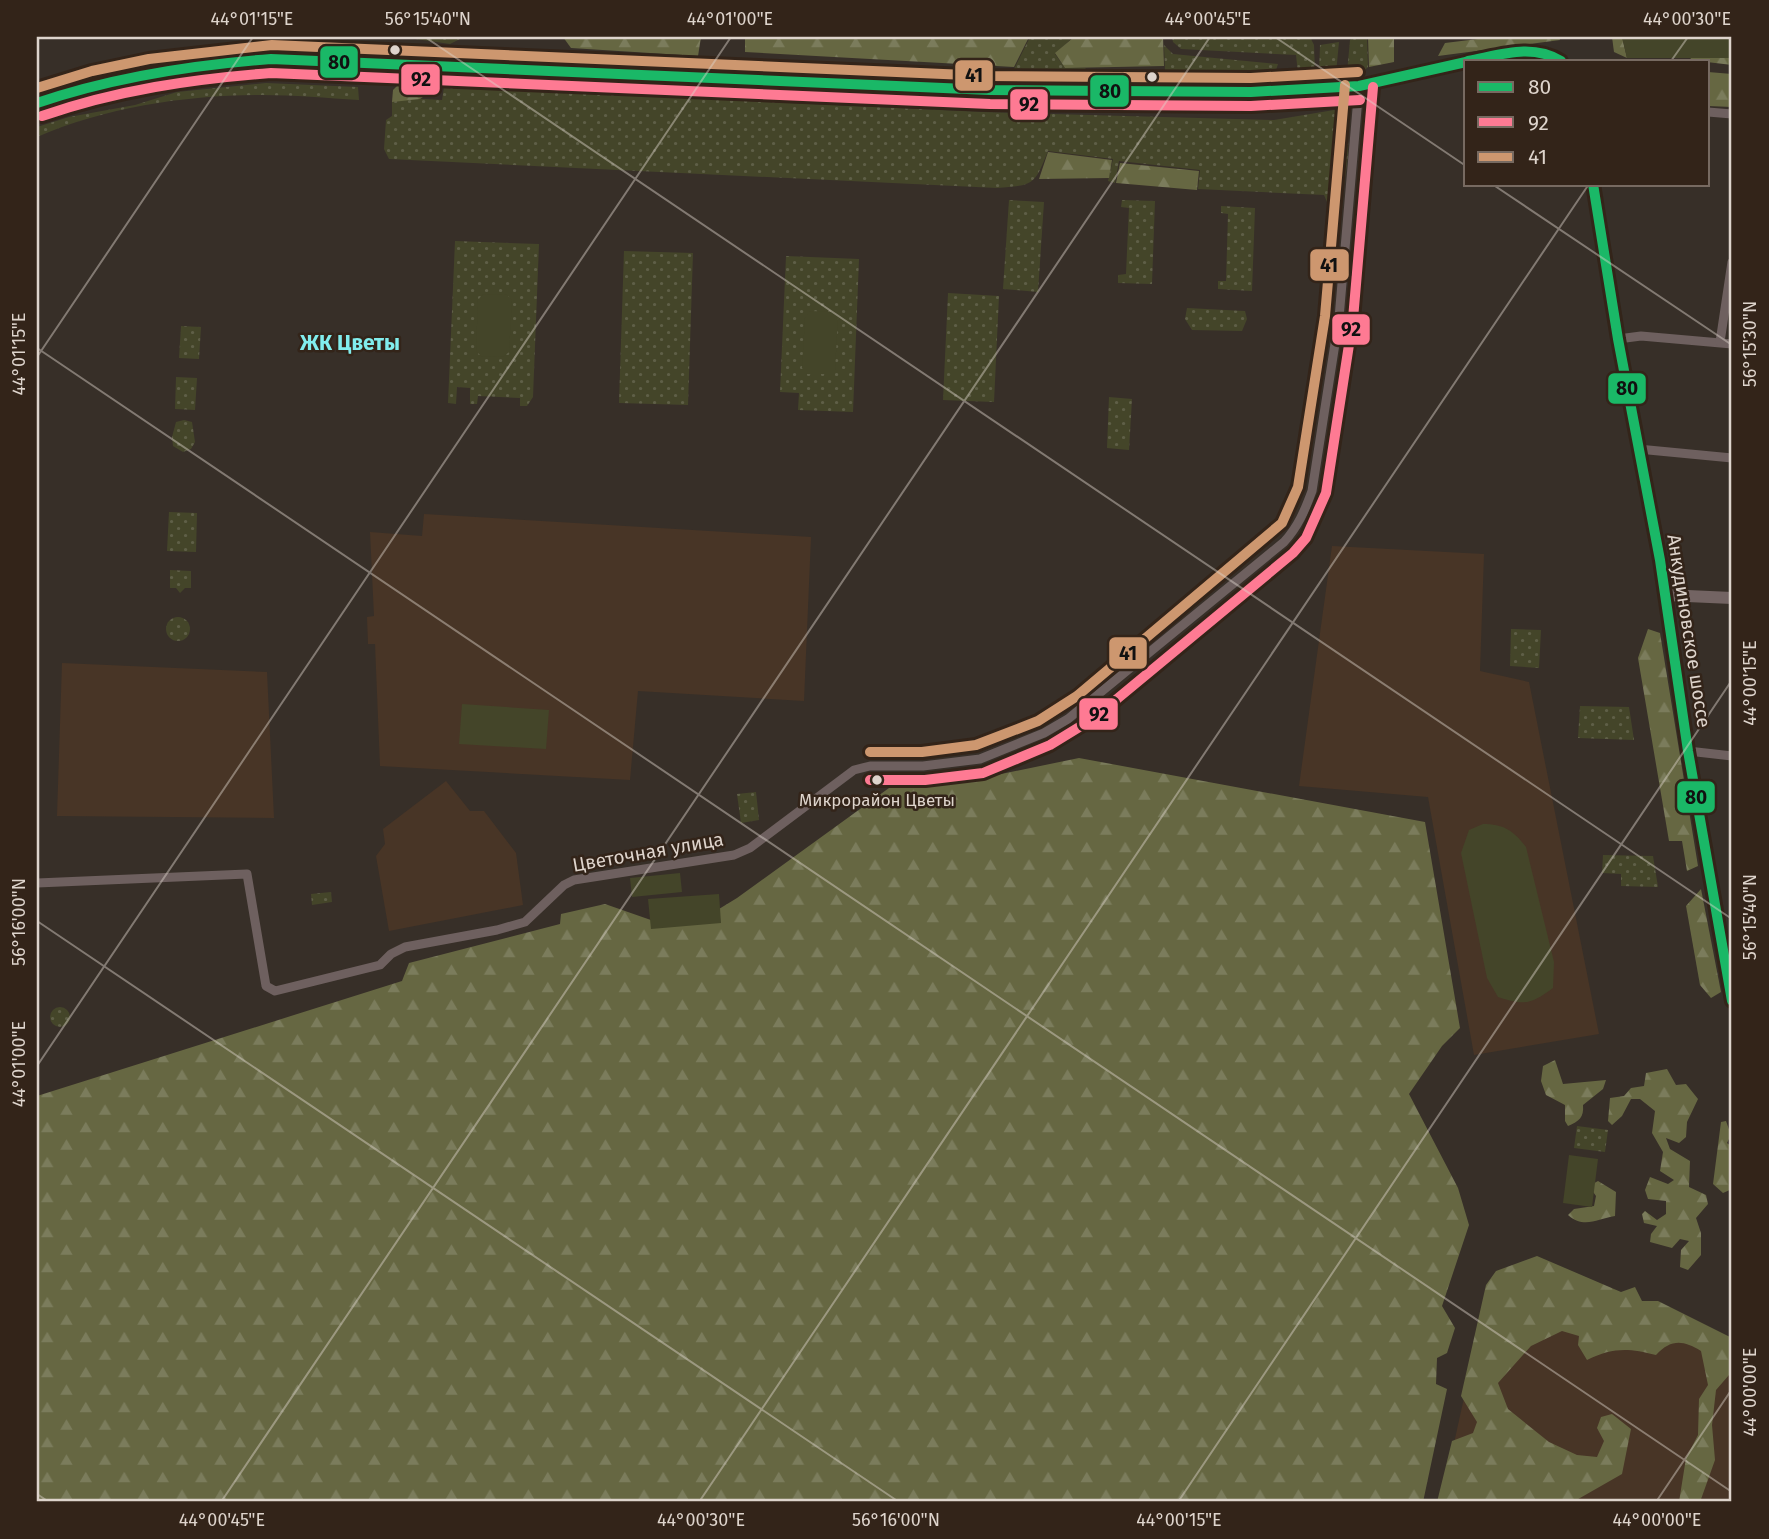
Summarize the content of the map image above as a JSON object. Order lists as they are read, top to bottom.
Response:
{
  "streets": {
    "main road": ["Анкудиновское шоссе"],
    "street": ["Цветочная улица"]
  },
  "districts": ["ЖК Цветы"],
  "places": ["Микрорайон Цветы"],
  "lines": ["transit line 41", "transit line 80", "transit line 92"],
  "legend": ["80", "92", "41"],
  "coordinates": [
    "44°01'15\"E",
    "56°15'40\"N",
    "44°01'00\"E",
    "44°00'45\"E",
    "44°00'30\"E",
    "56°15'30\"N",
    "44°00'15\"E",
    "56°16'00\"N",
    "44°00'00\"E"
  ]
}
